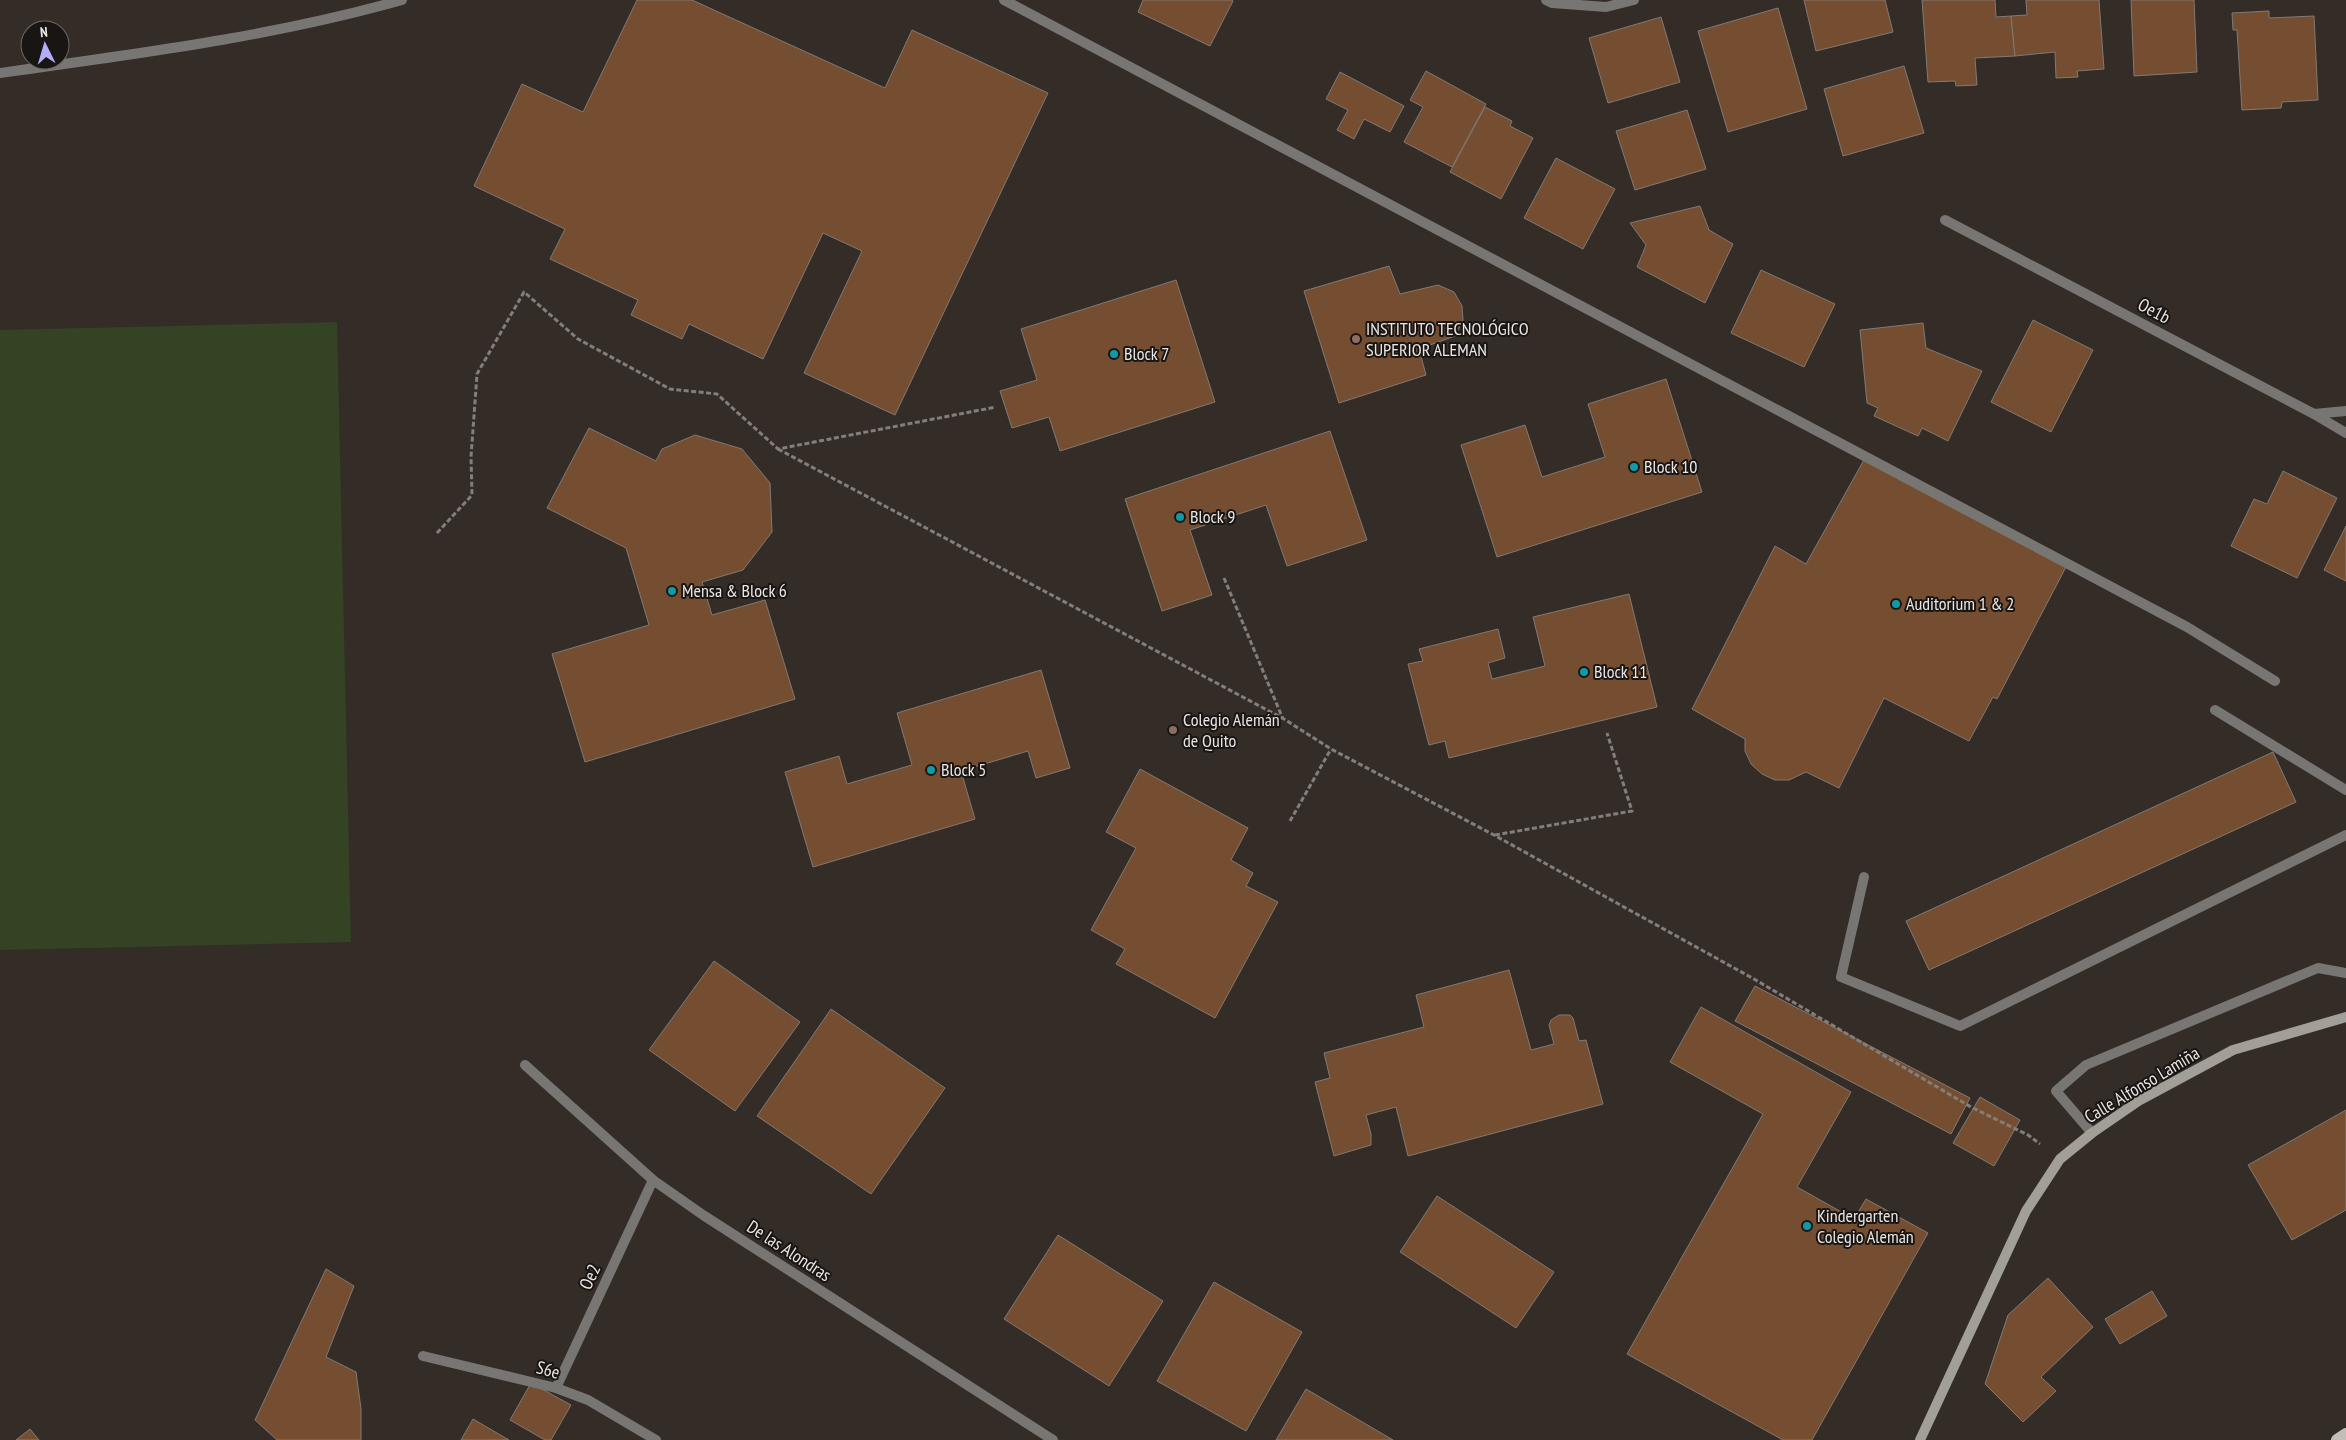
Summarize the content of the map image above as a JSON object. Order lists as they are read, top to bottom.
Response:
{
  "streets": {
    "street": ["Calle Alfonso Lamiña"],
    "lane": [
      "Oe1b",
      "De las Alondras",
      "Oe2",
      "S6e"
    ]
  },
  "crossings": [
    ["De las Alondras", "Oe2"],
    ["Oe2", "S6e"]
  ],
  "places": [
    "INSTITUTO TECNOLÓGICO SUPERIOR ALEMAN",
    "Block 7",
    "Block 10",
    "Block 9",
    "Mensa & Block 6",
    "Auditorium 1 & 2",
    "Block 11",
    "Colegio Alemán de Quito",
    "Block 5",
    "Kindergarten Colegio Alemán"
  ],
  "north": "top"
}
